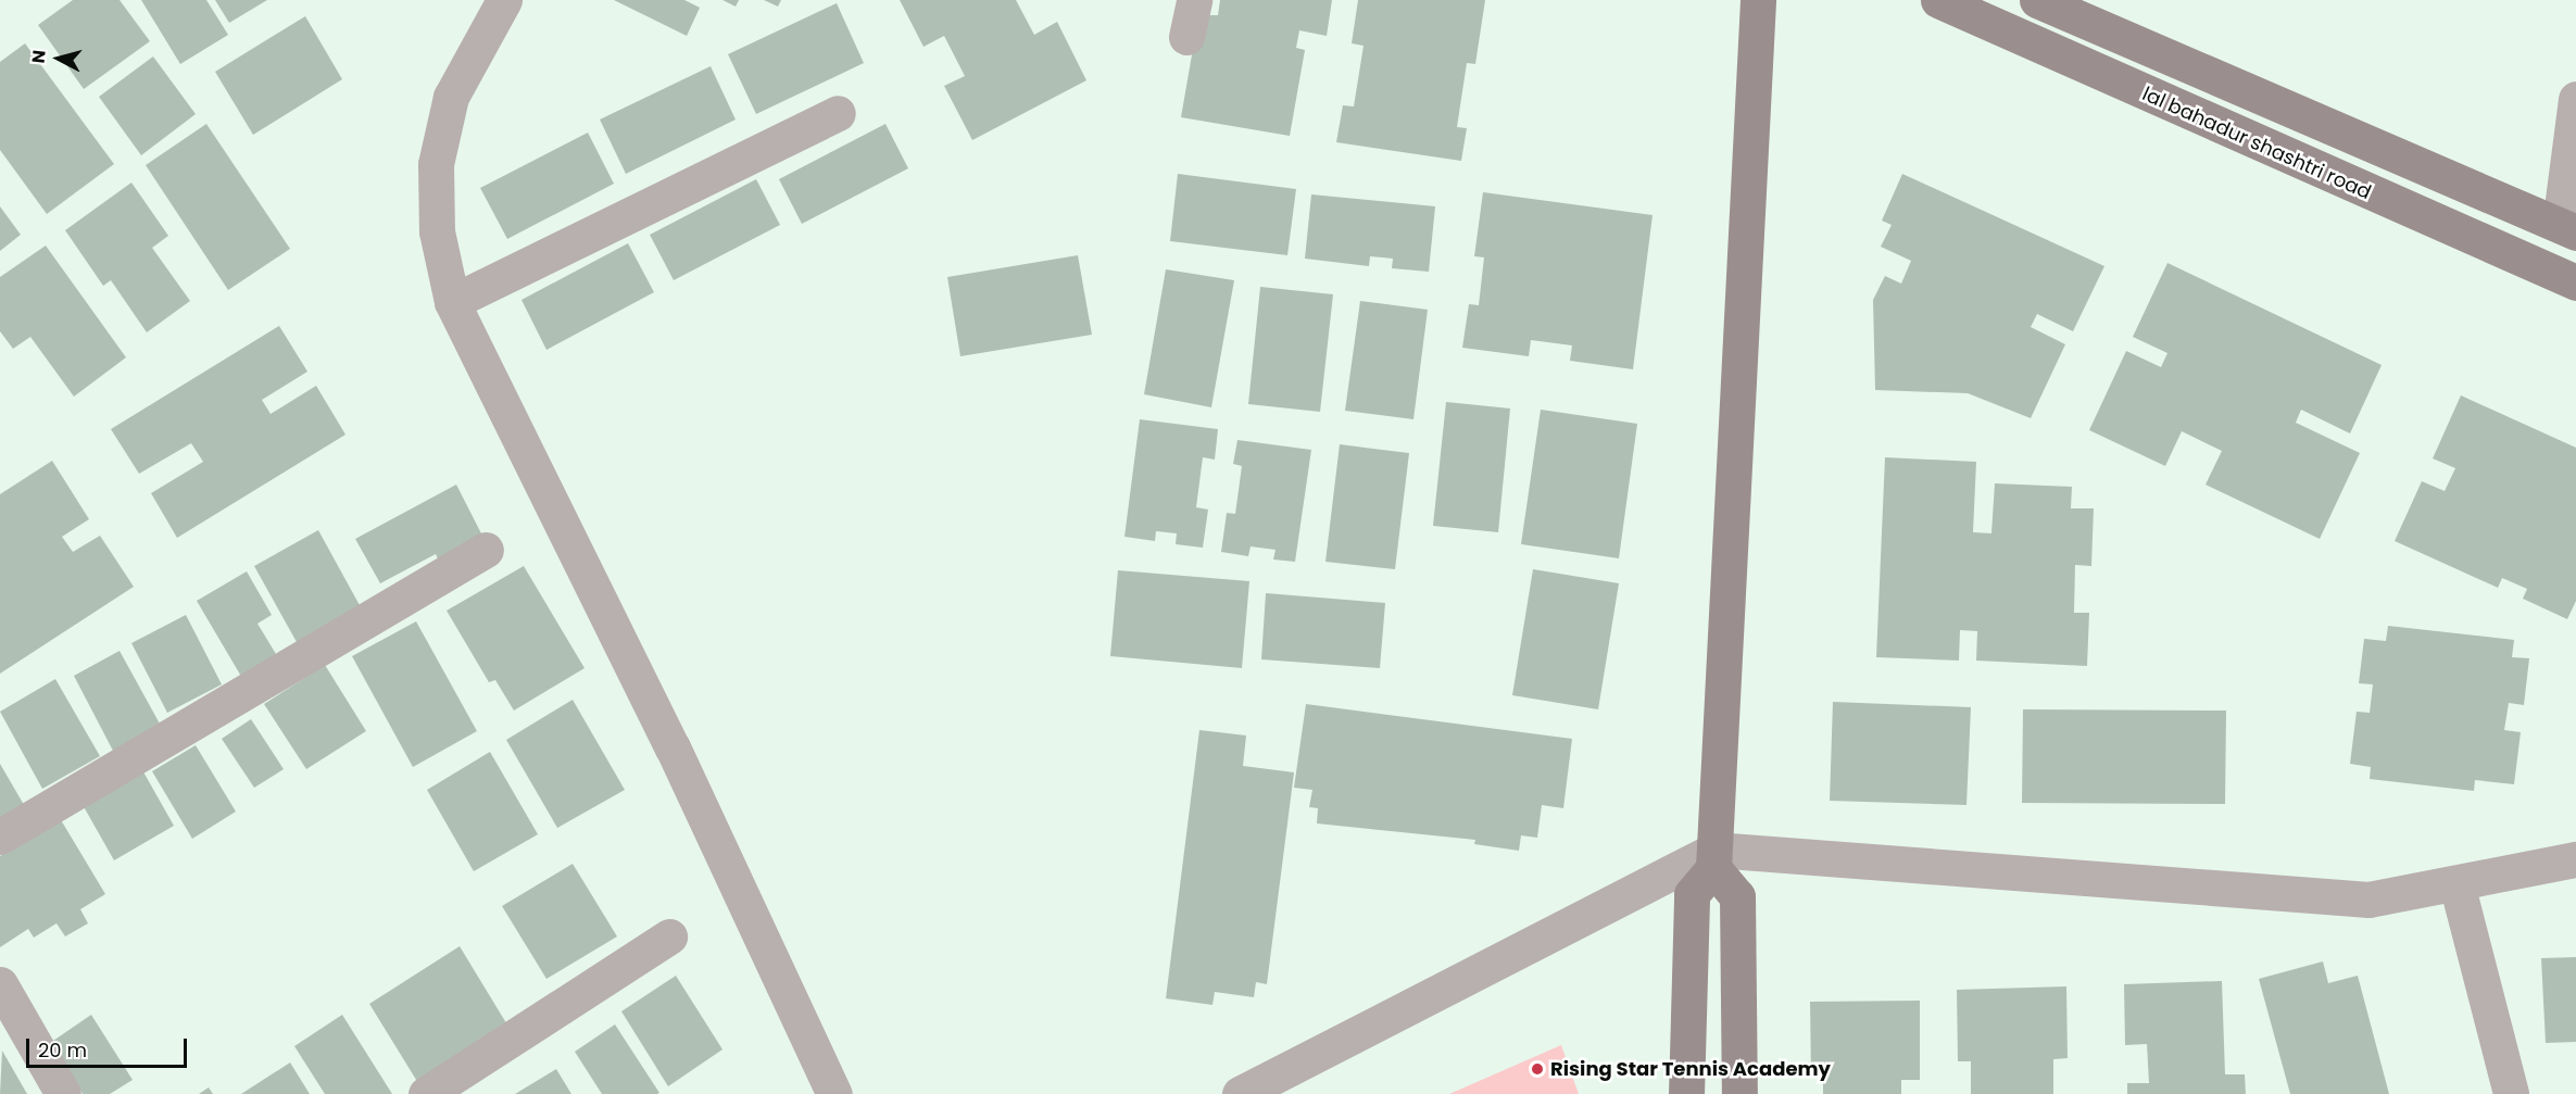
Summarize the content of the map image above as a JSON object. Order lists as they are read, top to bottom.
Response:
{
  "streets": {
    "street": ["lal bahadur shashtri road"]
  },
  "places": ["Rising Star Tennis Academy"],
  "scale_bar": "20 m",
  "north": "left"
}
